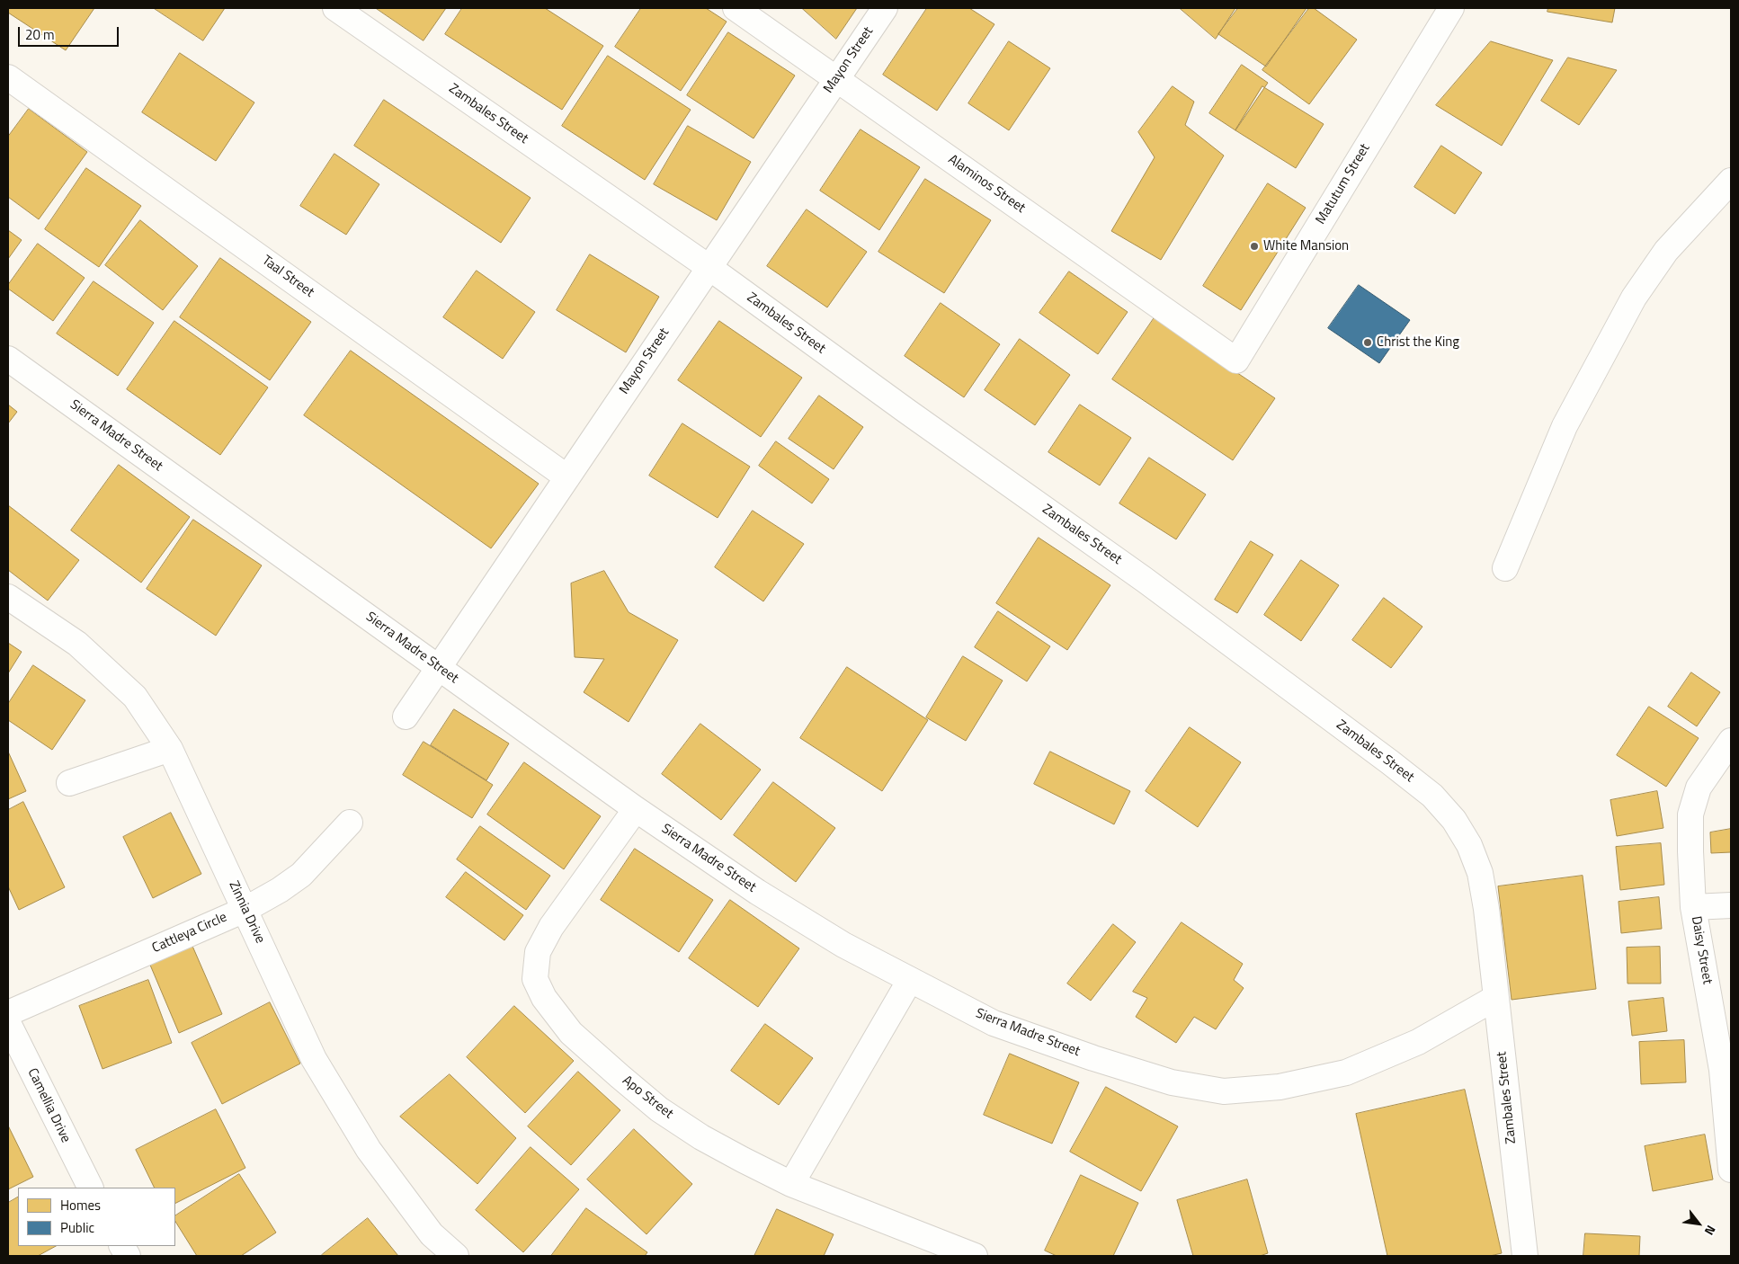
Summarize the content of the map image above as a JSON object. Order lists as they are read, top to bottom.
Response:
{
  "streets": {
    "street": [
      "Mayon Street",
      "Zambales Street",
      "Alaminos Street",
      "Matutum Street",
      "Taal Street",
      "Sierra Madre Street",
      "Zinnia Drive",
      "Cattleya Circle",
      "Daisy Street",
      "Apo Street",
      "Camellia Drive"
    ]
  },
  "crossings": [
    ["Mayon Street", "Zambales Street"],
    ["Mayon Street", "Alaminos Street"],
    ["Mayon Street", "Taal Street"],
    ["Mayon Street", "Sierra Madre Street"],
    ["Zambales Street", "Sierra Madre Street"],
    ["Alaminos Street", "Matutum Street"],
    ["Sierra Madre Street", "Apo Street"],
    ["Zinnia Drive", "Cattleya Circle"]
  ],
  "places": ["White Mansion", "Christ the King"],
  "legend": ["Homes", "Public"],
  "scale_bar": "20 m",
  "north": "bottom right"
}
